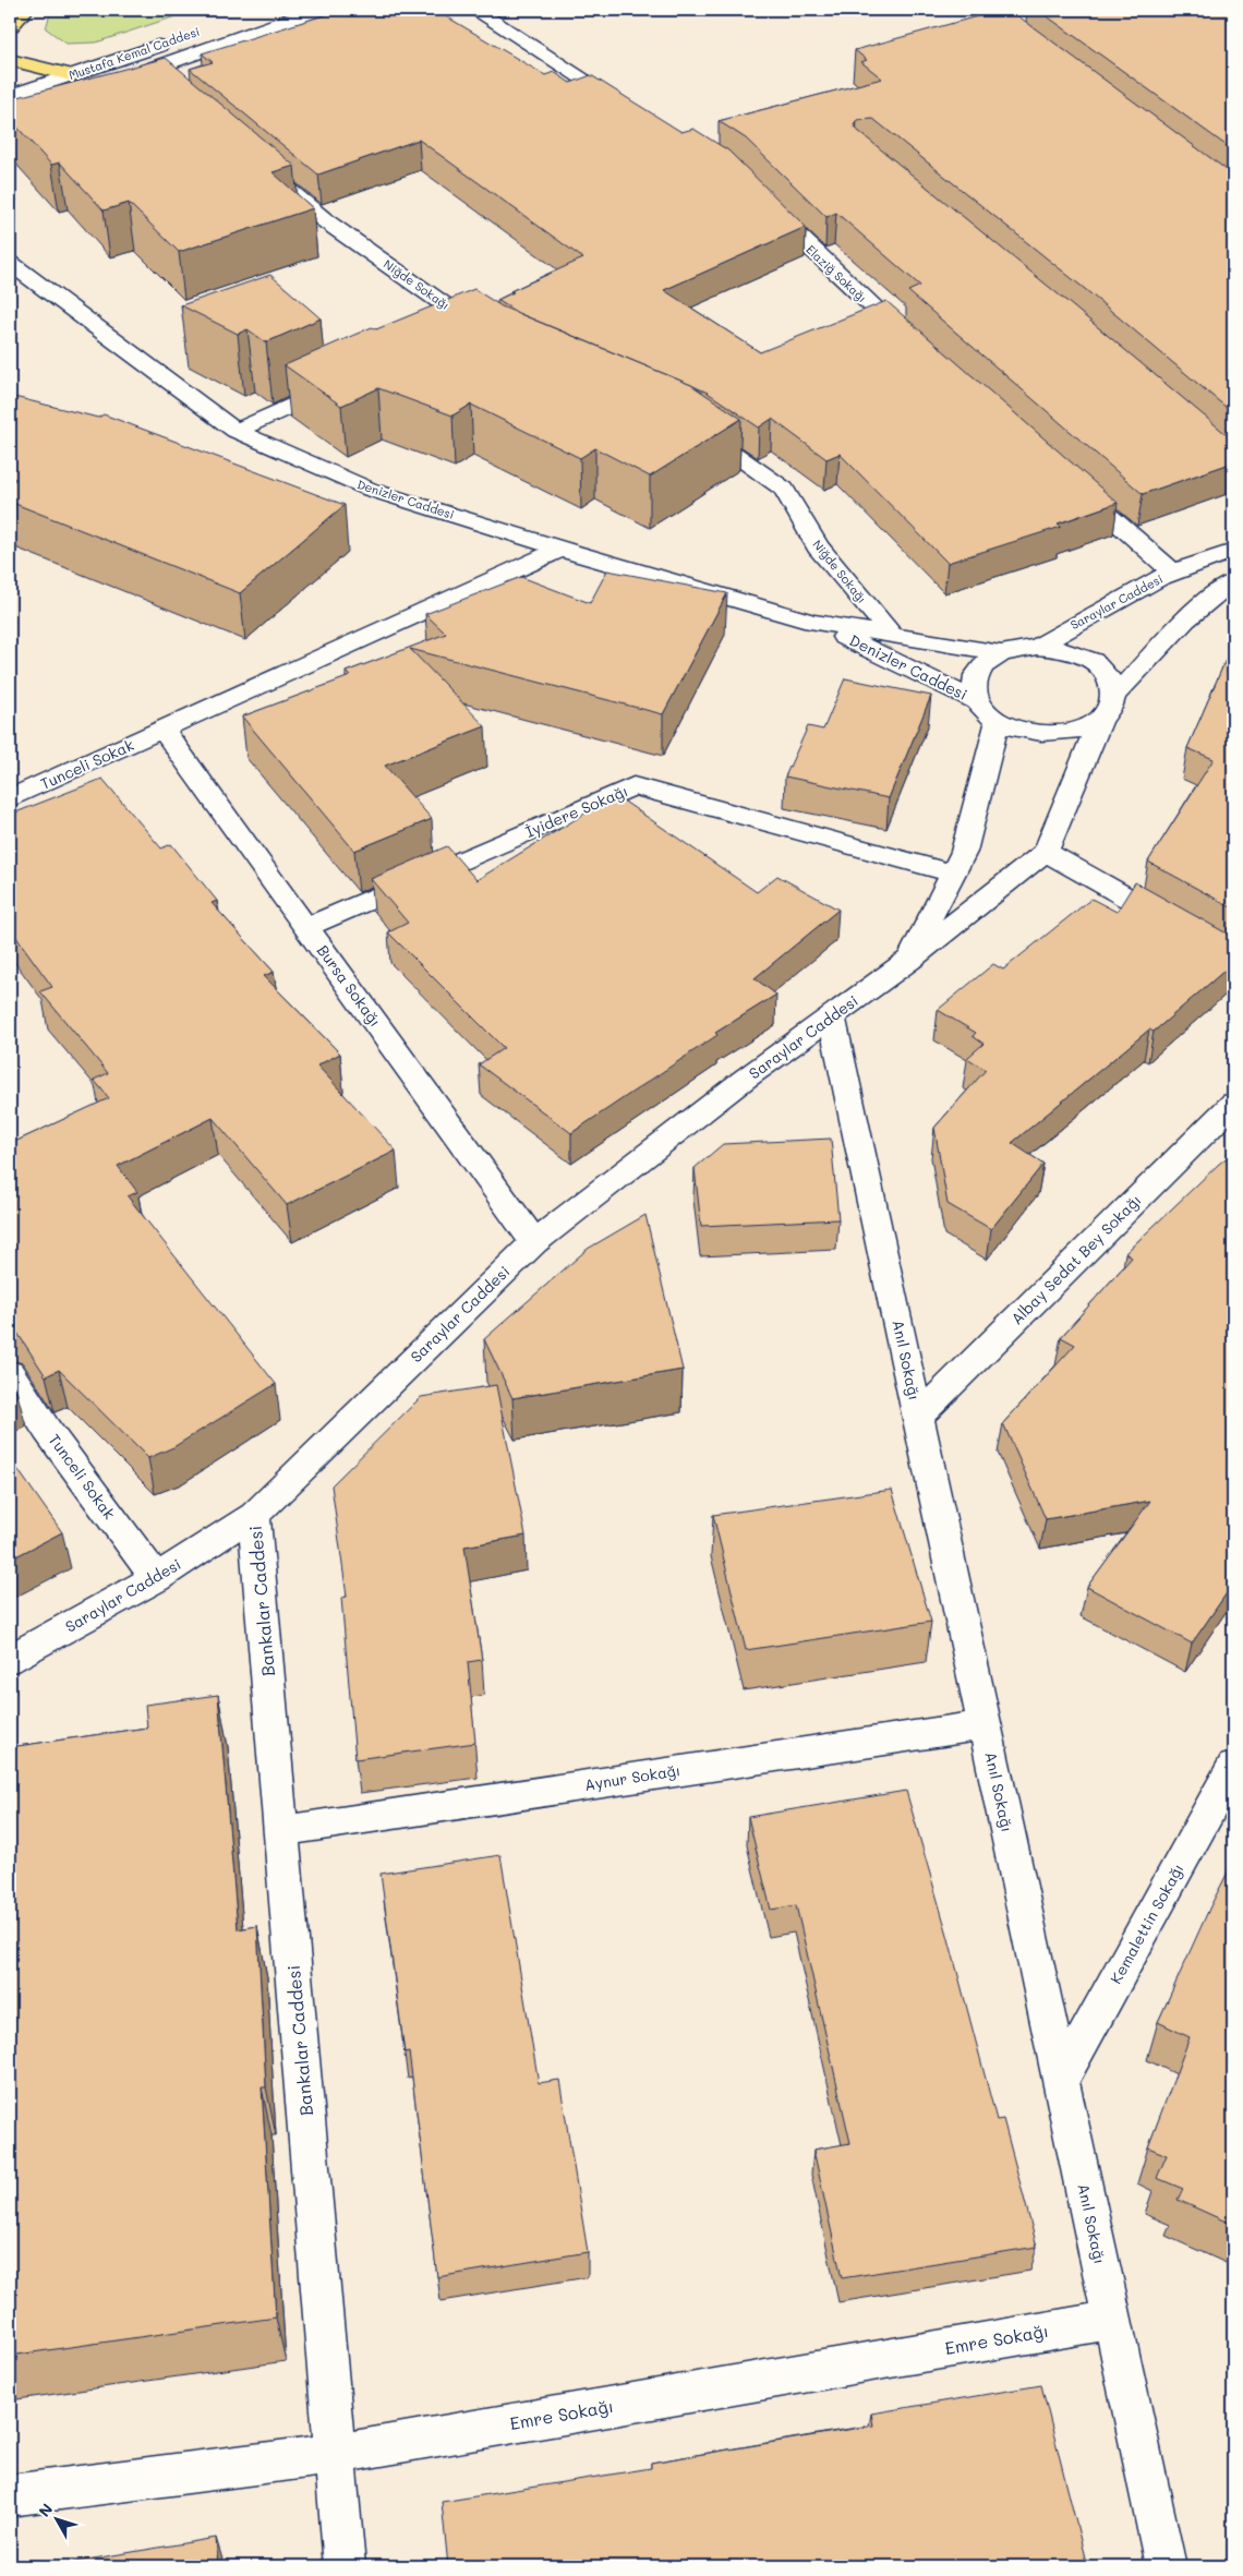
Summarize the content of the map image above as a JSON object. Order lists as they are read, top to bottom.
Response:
{
  "streets": {
    "street": [
      "Mustafa Kemal Caddesi",
      "Elaziğ Sokağı",
      "Niğde Sokağı",
      "Denizler Caddesi",
      "Saraylar Caddesi",
      "Tunceli Sokak",
      "İyidere Sokağı",
      "Bursa Sokağı",
      "Albay Sedat Bey Sokağı",
      "Anıl Sokağı",
      "Bankalar Caddesi",
      "Aynur Sokağı",
      "Kemalettin Sokağı",
      "Emre Sokağı"
    ]
  },
  "crossings": [
    ["Niğde Sokağı", "Denizler Caddesi"],
    ["Denizler Caddesi", "Saraylar Caddesi"],
    ["Denizler Caddesi", "Tunceli Sokak"],
    ["Saraylar Caddesi", "Tunceli Sokak"],
    ["Saraylar Caddesi", "İyidere Sokağı"],
    ["Saraylar Caddesi", "Bursa Sokağı"],
    ["Saraylar Caddesi", "Anıl Sokağı"],
    ["Saraylar Caddesi", "Bankalar Caddesi"],
    ["Tunceli Sokak", "Bursa Sokağı"],
    ["İyidere Sokağı", "Bursa Sokağı"],
    ["Albay Sedat Bey Sokağı", "Anıl Sokağı"],
    ["Anıl Sokağı", "Aynur Sokağı"],
    ["Anıl Sokağı", "Kemalettin Sokağı"],
    ["Anıl Sokağı", "Emre Sokağı"],
    ["Bankalar Caddesi", "Aynur Sokağı"],
    ["Bankalar Caddesi", "Emre Sokağı"]
  ],
  "north": "top left"
}
